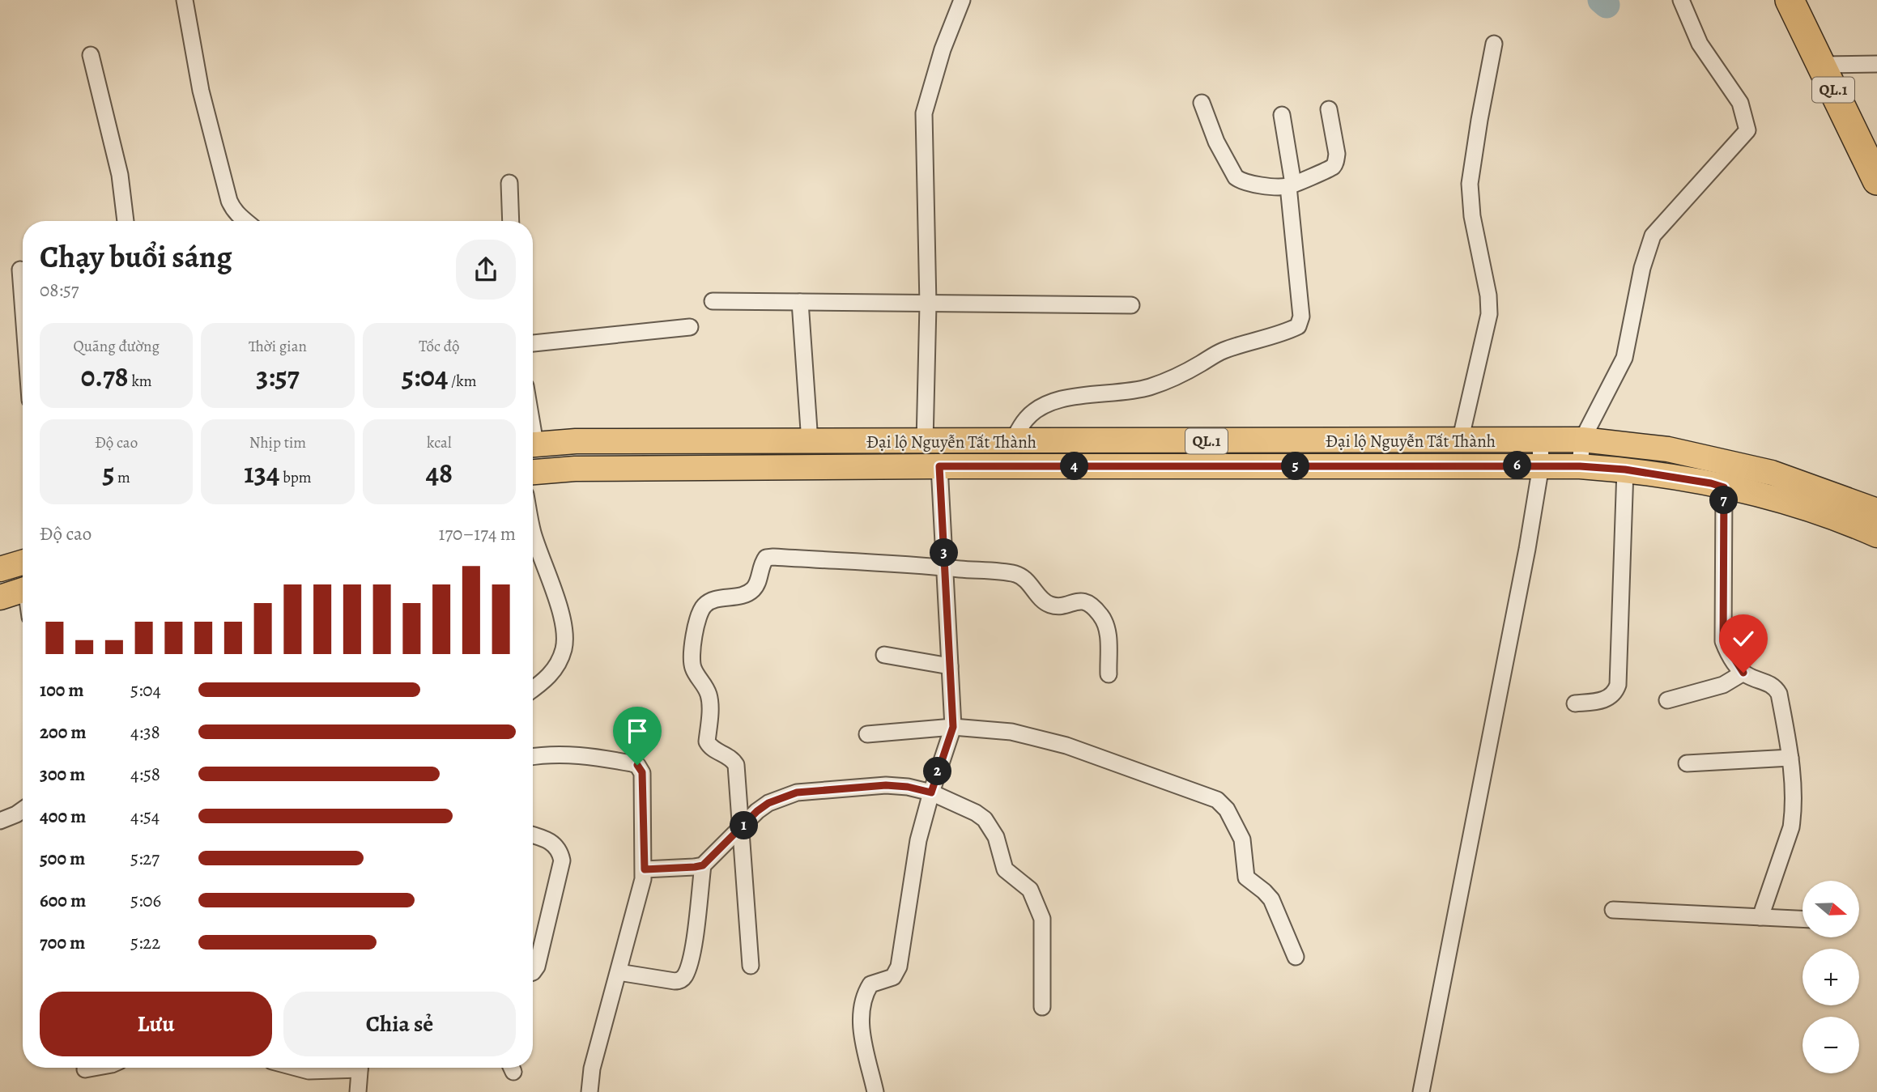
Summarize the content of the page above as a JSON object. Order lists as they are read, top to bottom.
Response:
{
  "streets": {
    "highway": ["QL.1"],
    "main road": ["Đại lộ Nguyễn Tất Thành"]
  },
  "north": "right",
  "page": {
    "heading": ["Chạy buổi sáng", "08:57"],
    "stats": [
      ["Quãng đường", "0.78 km"],
      ["Thời gian", "3:57"],
      ["Tốc độ", "5:04 /km"],
      ["Độ cao", "5 m"],
      ["Nhịp tim", "134 bpm"],
      ["kcal", "48"]
    ],
    "pins": [
      "6",
      "4",
      "5",
      "7",
      "3",
      "2",
      "1"
    ],
    "chart": ["Độ cao", "170–174 m"],
    "list": [
      {
        "name": "100 m",
        "note": "5:04"
      },
      {
        "name": "200 m",
        "note": "4:38"
      },
      {
        "name": "300 m",
        "note": "4:58"
      },
      {
        "name": "400 m",
        "note": "4:54"
      },
      {
        "name": "500 m",
        "note": "5:27"
      },
      {
        "name": "600 m",
        "note": "5:06"
      },
      {
        "name": "700 m",
        "note": "5:22"
      }
    ],
    "map_buttons": ["+", "−"],
    "buttons": ["Lưu", "Chia sẻ"]
  }
}
